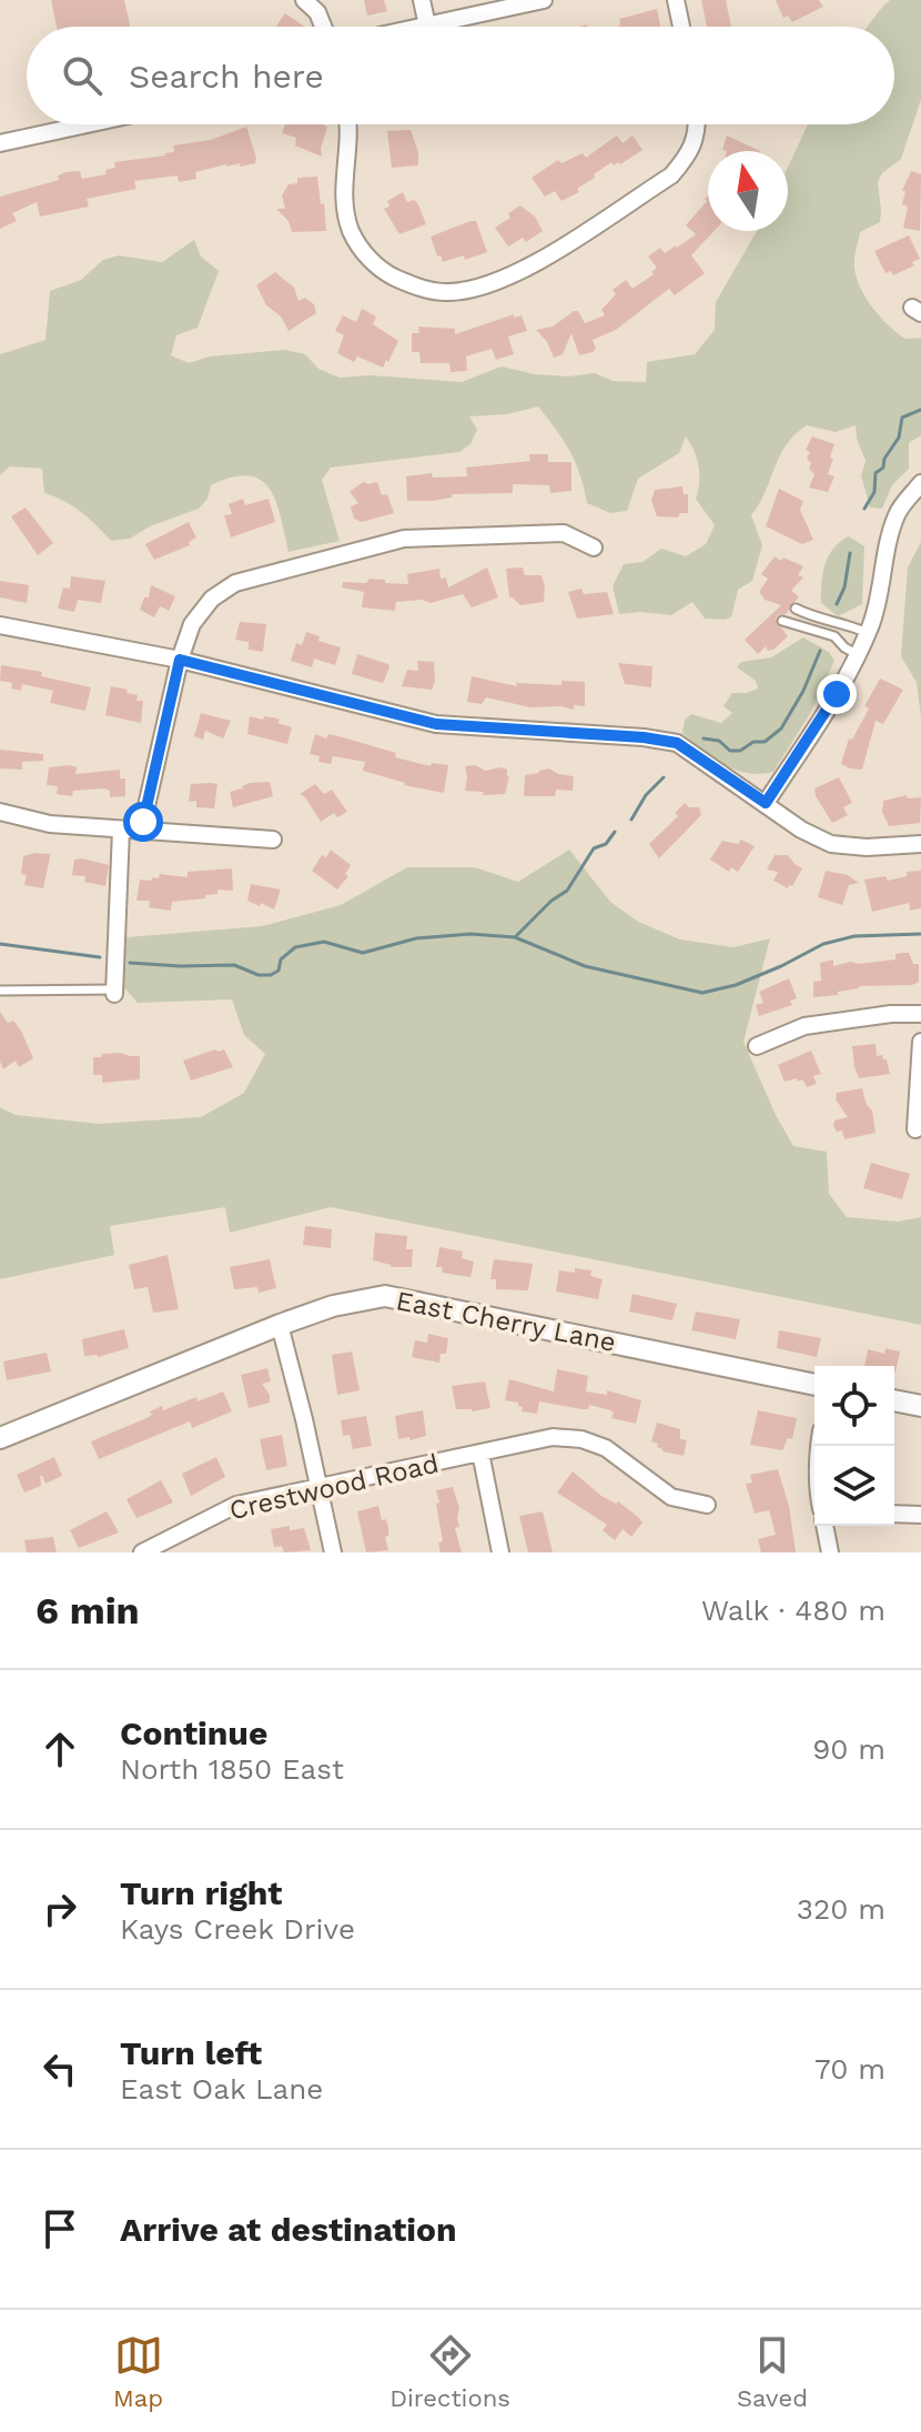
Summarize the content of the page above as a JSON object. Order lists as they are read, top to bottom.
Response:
{
  "streets": {
    "street": ["East Cherry Lane", "Crestwood Road"]
  },
  "north": "top",
  "page": {
    "search": "Search here",
    "heading": ["6 min", "Walk · 480 m"],
    "list": [
      ["Continue", "North 1850 East", "90 m"],
      ["Turn right", "Kays Creek Drive", "320 m"],
      ["Turn left", "East Oak Lane", "70 m"],
      "Arrive at destination"
    ],
    "nav": ["Map", "Directions", "Saved"]
  }
}
